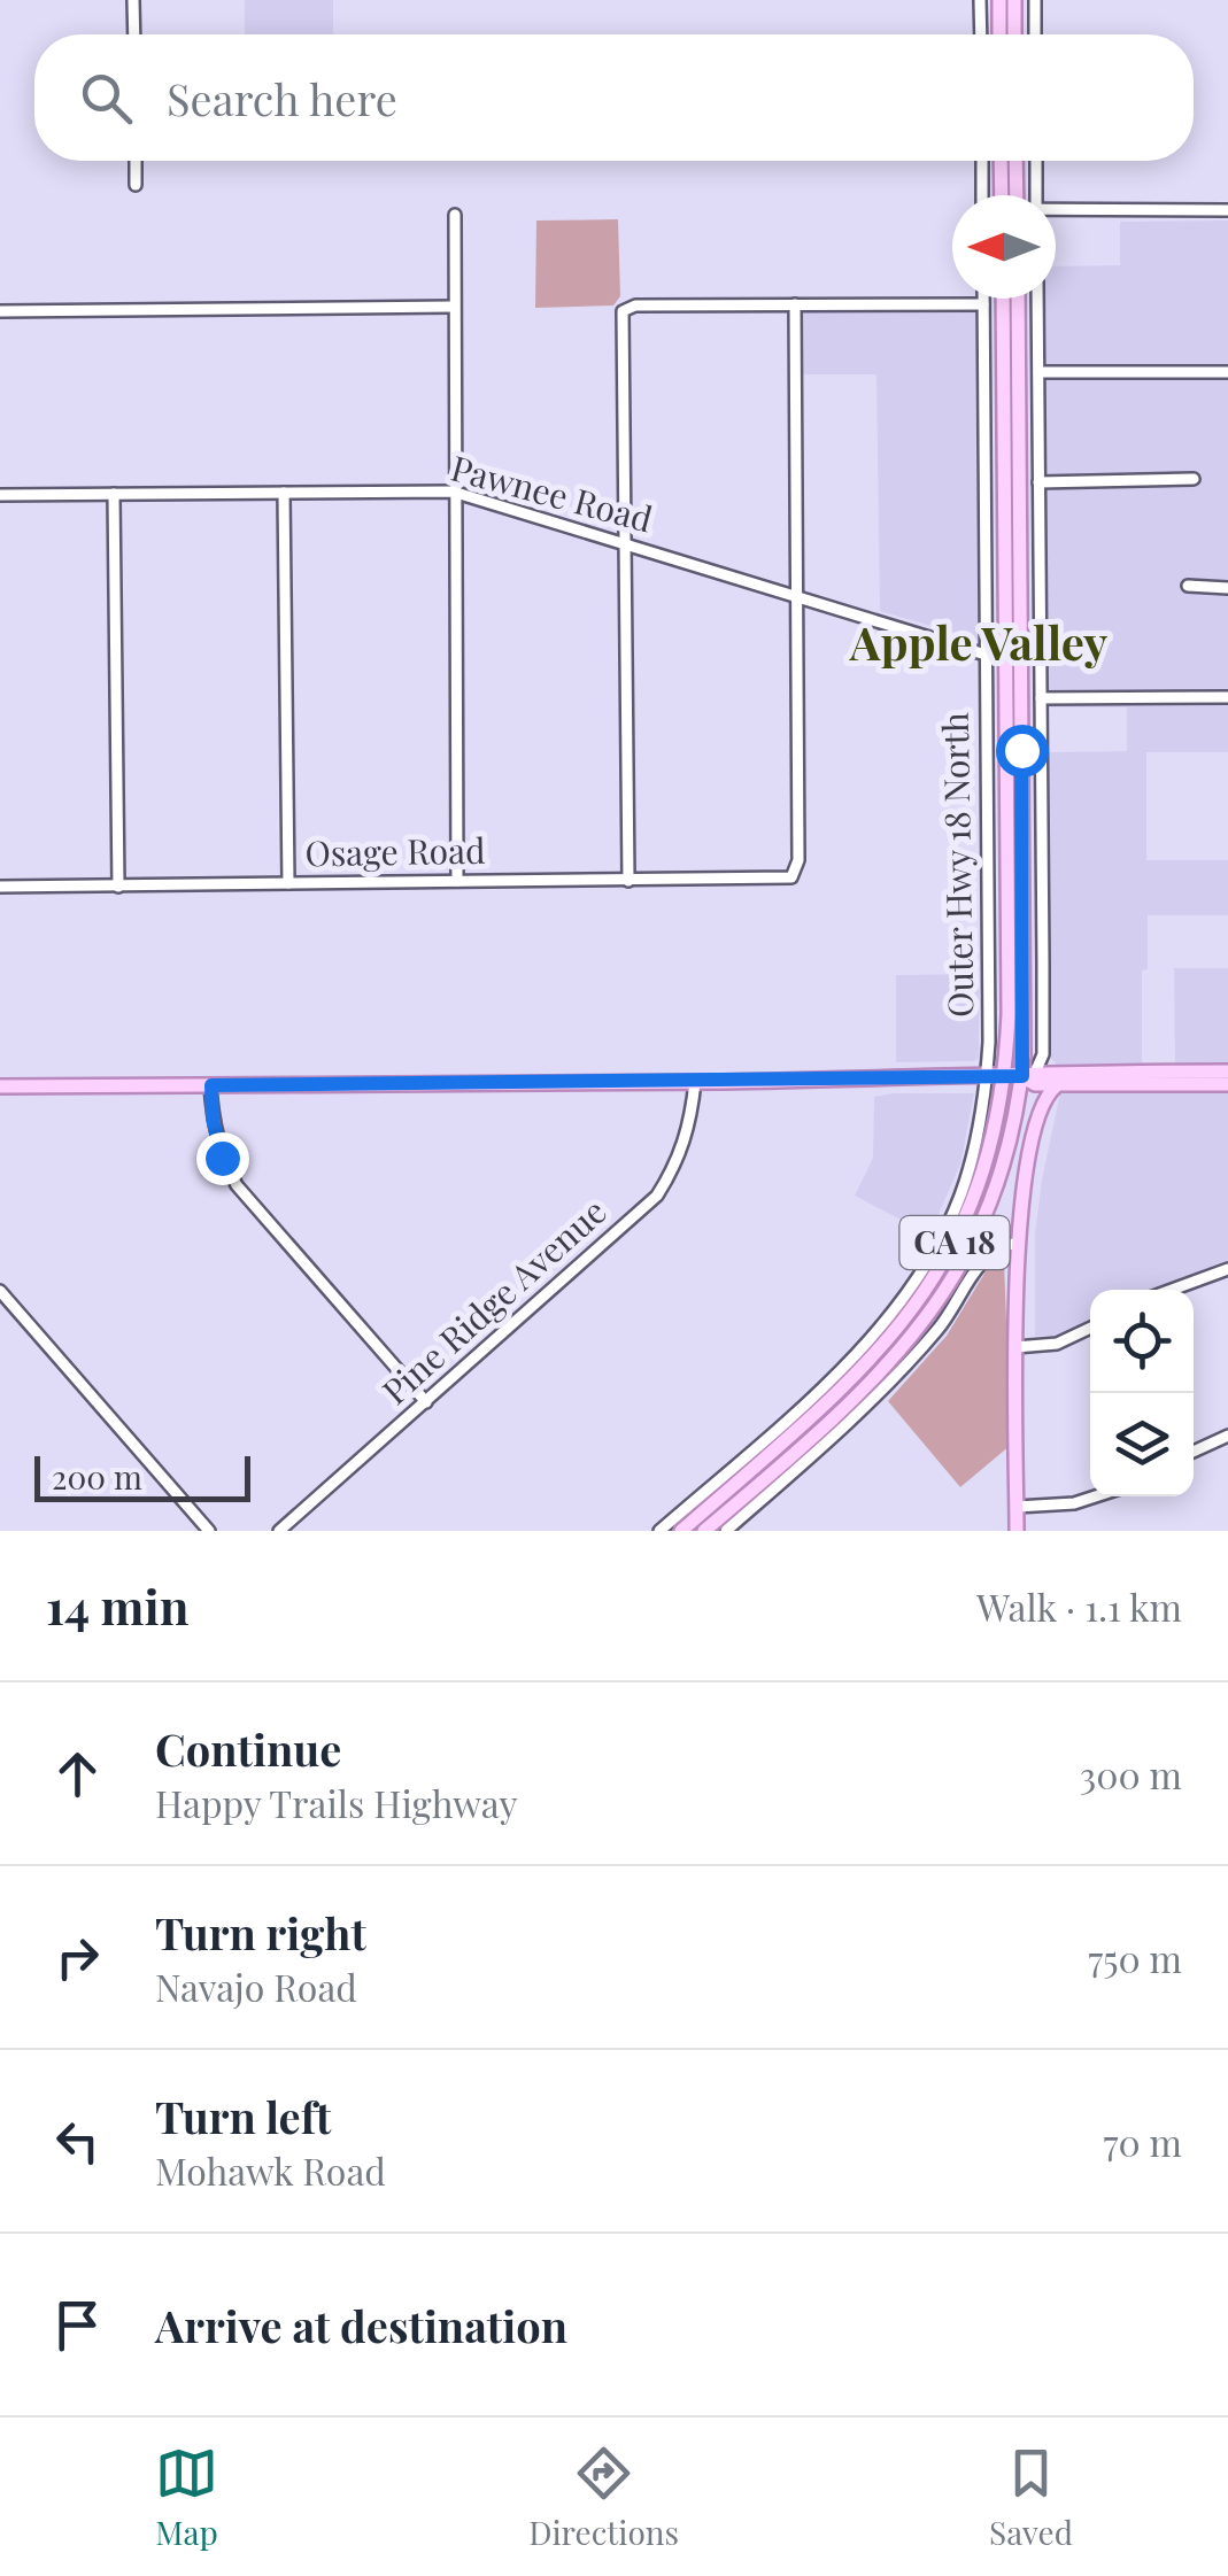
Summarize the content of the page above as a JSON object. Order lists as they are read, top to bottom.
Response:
{
  "streets": {
    "main road": ["CA 18"],
    "street": [
      "Pawnee Road",
      "Osage Road",
      "Outer Hwy 18 North",
      "Pine Ridge Avenue"
    ]
  },
  "crossings": [
    ["Pawnee Road", "Osage Road"],
    ["Pawnee Road", "Outer Hwy 18 North"],
    ["Pawnee Road", "CA 18"]
  ],
  "districts": ["Apple Valley"],
  "scale_bar": "200 m",
  "north": "left",
  "page": {
    "search": "Search here",
    "scale": "200 m",
    "heading": ["14 min", "Walk · 1.1 km"],
    "list": [
      ["Continue", "Happy Trails Highway", "300 m"],
      ["Turn right", "Navajo Road", "750 m"],
      ["Turn left", "Mohawk Road", "70 m"],
      "Arrive at destination"
    ],
    "nav": ["Map", "Directions", "Saved"]
  }
}
